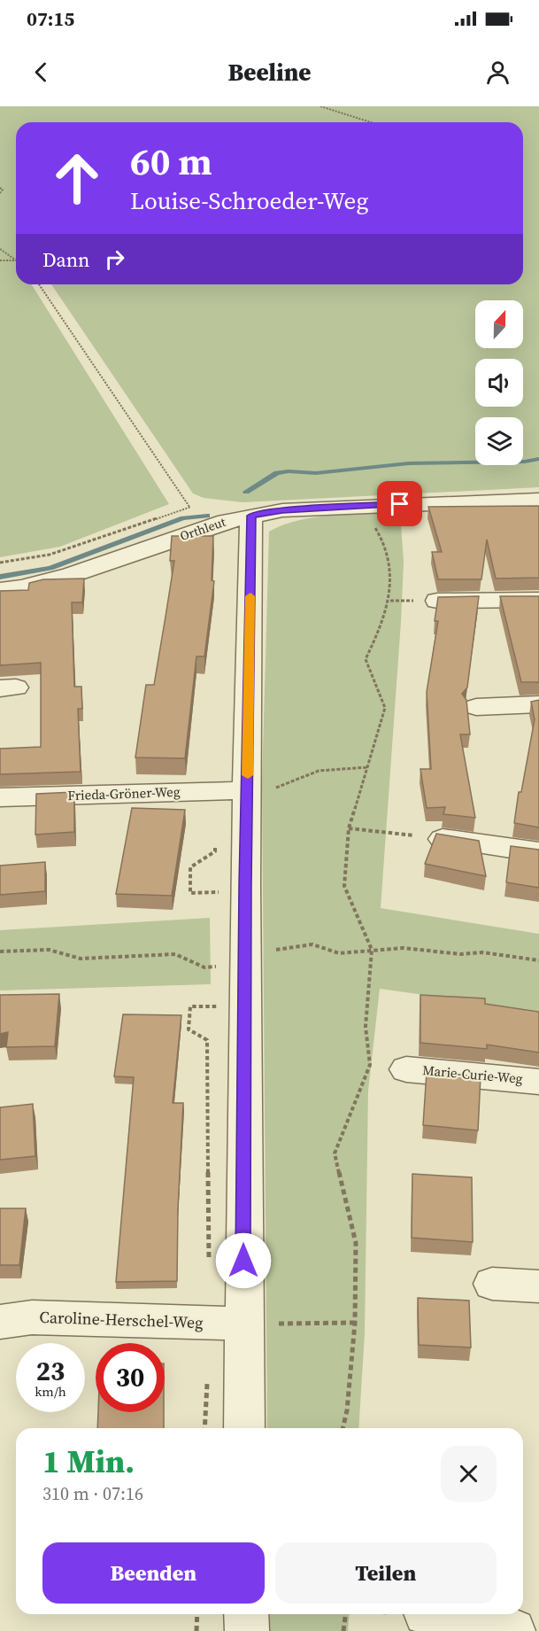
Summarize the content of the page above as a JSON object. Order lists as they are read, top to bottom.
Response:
{
  "streets": {
    "street": [
      "Orthleut",
      "Frieda-Gröner-Weg",
      "Marie-Curie-Weg",
      "Caroline-Herschel-Weg"
    ]
  },
  "north": "top",
  "page": {
    "status": "07:15",
    "header": "Beeline",
    "turn": ["60 m", "Louise-Schroeder-Weg"],
    "then": "Dann",
    "speed": "23 km/h",
    "limit": "30",
    "heading": ["1 Min.", "310 m · 07:16"],
    "buttons": ["Beenden", "Teilen"]
  }
}
